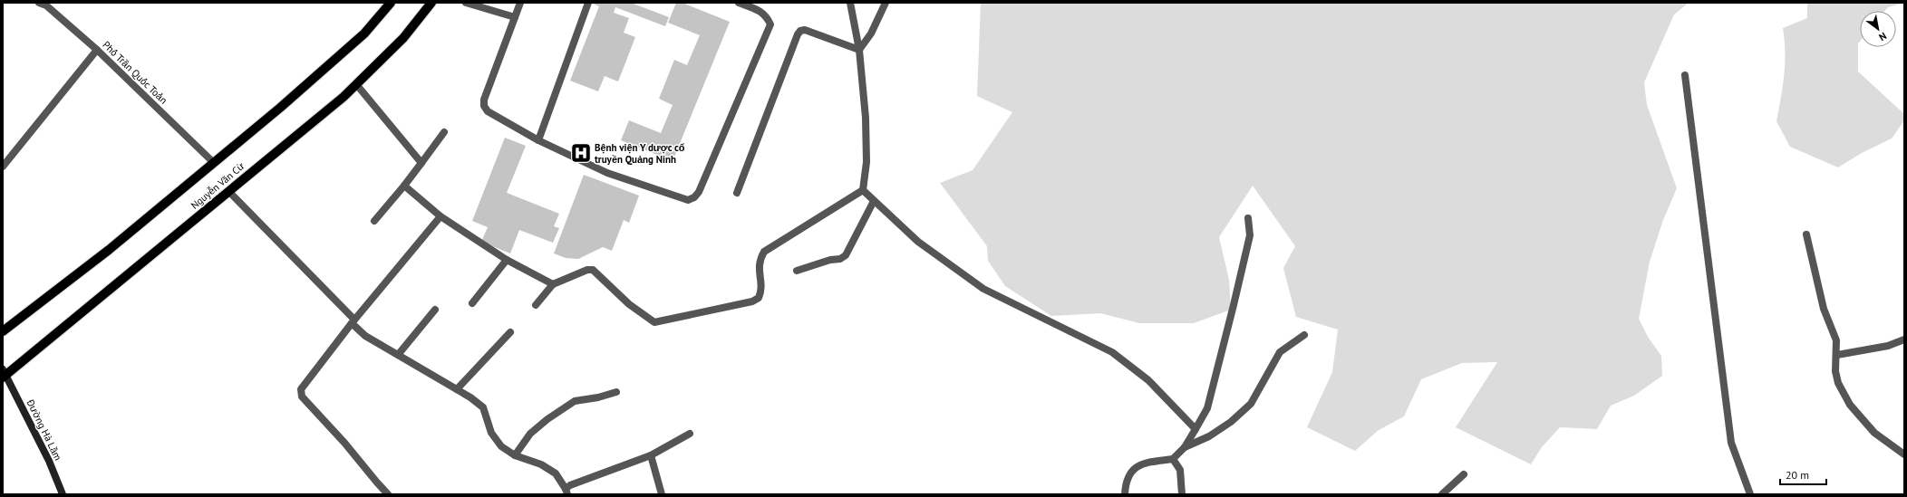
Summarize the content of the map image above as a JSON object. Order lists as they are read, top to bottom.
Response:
{
  "streets": {
    "main road": ["Nguyễn Văn Cừ", "Đường Hà Lầm"],
    "street": ["Phố Trần Quốc Toản"]
  },
  "crossings": [
    ["Phố Trần Quốc Toản", "Nguyễn Văn Cừ"],
    ["Nguyễn Văn Cừ", "Đường Hà Lầm"]
  ],
  "places": {
    "hospital": ["Bệnh viện Y dược cổ truyền Quảng Ninh"]
  },
  "scale_bar": "20 m",
  "north": "bottom right"
}
